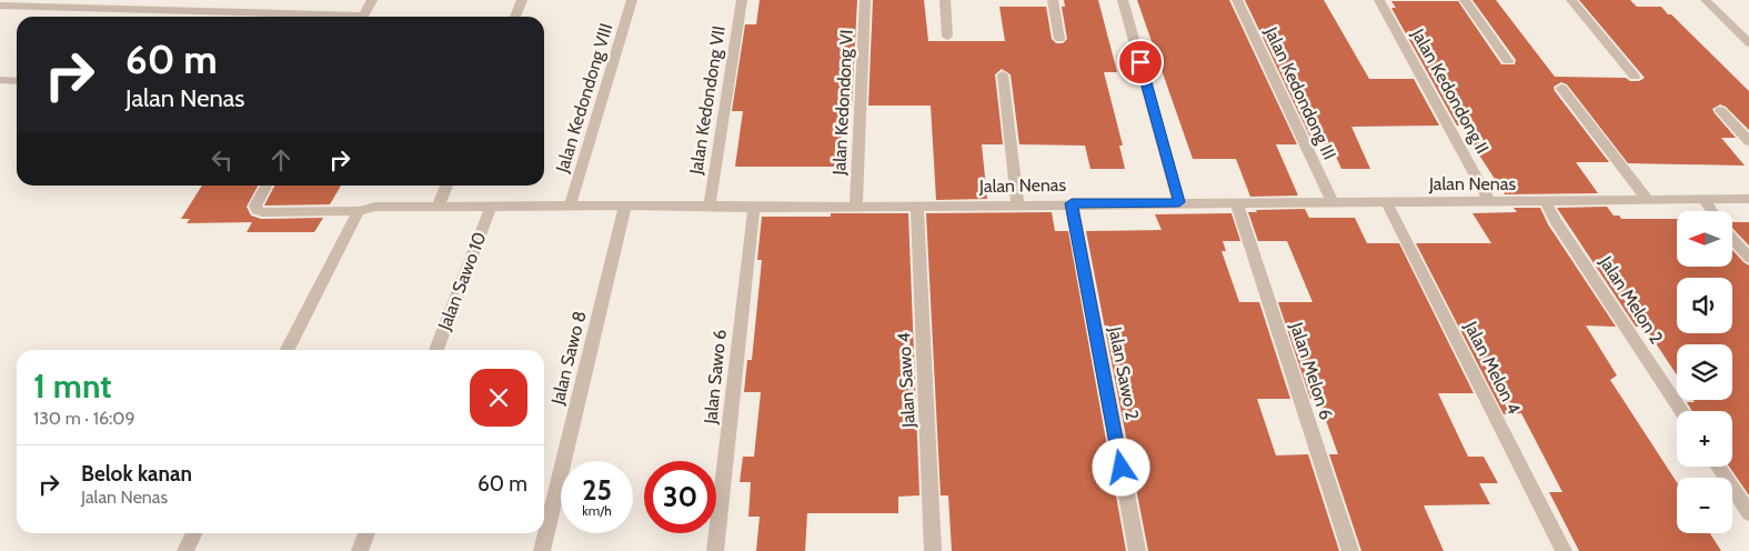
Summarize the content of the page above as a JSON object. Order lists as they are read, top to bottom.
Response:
{
  "streets": {
    "street": [
      "Jalan Kedondong II",
      "Jalan Kedondong III",
      "Jalan Kedondong VIII",
      "Jalan Kedondong VII",
      "Jalan Kedondong VI",
      "Jalan Nenas",
      "Jalan Sawo 10",
      "Jalan Melon 2",
      "Jalan Sawo 8",
      "Jalan Melon 4",
      "Jalan Melon 6",
      "Jalan Sawo 2",
      "Jalan Sawo 6",
      "Jalan Sawo 4"
    ]
  },
  "crossings": [
    ["Jalan Kedondong II", "Jalan Nenas"],
    ["Jalan Kedondong III", "Jalan Nenas"],
    ["Jalan Kedondong VIII", "Jalan Nenas"],
    ["Jalan Kedondong VII", "Jalan Nenas"],
    ["Jalan Kedondong VI", "Jalan Nenas"],
    ["Jalan Nenas", "Jalan Sawo 10"],
    ["Jalan Nenas", "Jalan Melon 2"],
    ["Jalan Nenas", "Jalan Sawo 8"],
    ["Jalan Nenas", "Jalan Melon 4"],
    ["Jalan Nenas", "Jalan Melon 6"],
    ["Jalan Nenas", "Jalan Sawo 2"],
    ["Jalan Nenas", "Jalan Sawo 6"],
    ["Jalan Nenas", "Jalan Sawo 4"]
  ],
  "north": "left",
  "page": {
    "turn": ["60 m", "Jalan Nenas"],
    "map_buttons": ["+", "−"],
    "heading": ["1 mnt", "130 m · 16:09"],
    "list": [
      {
        "name": "Belok kanan",
        "note": "Jalan Nenas",
        "value": "60 m"
      }
    ],
    "speed": "25 km/h",
    "limit": "30"
  }
}
